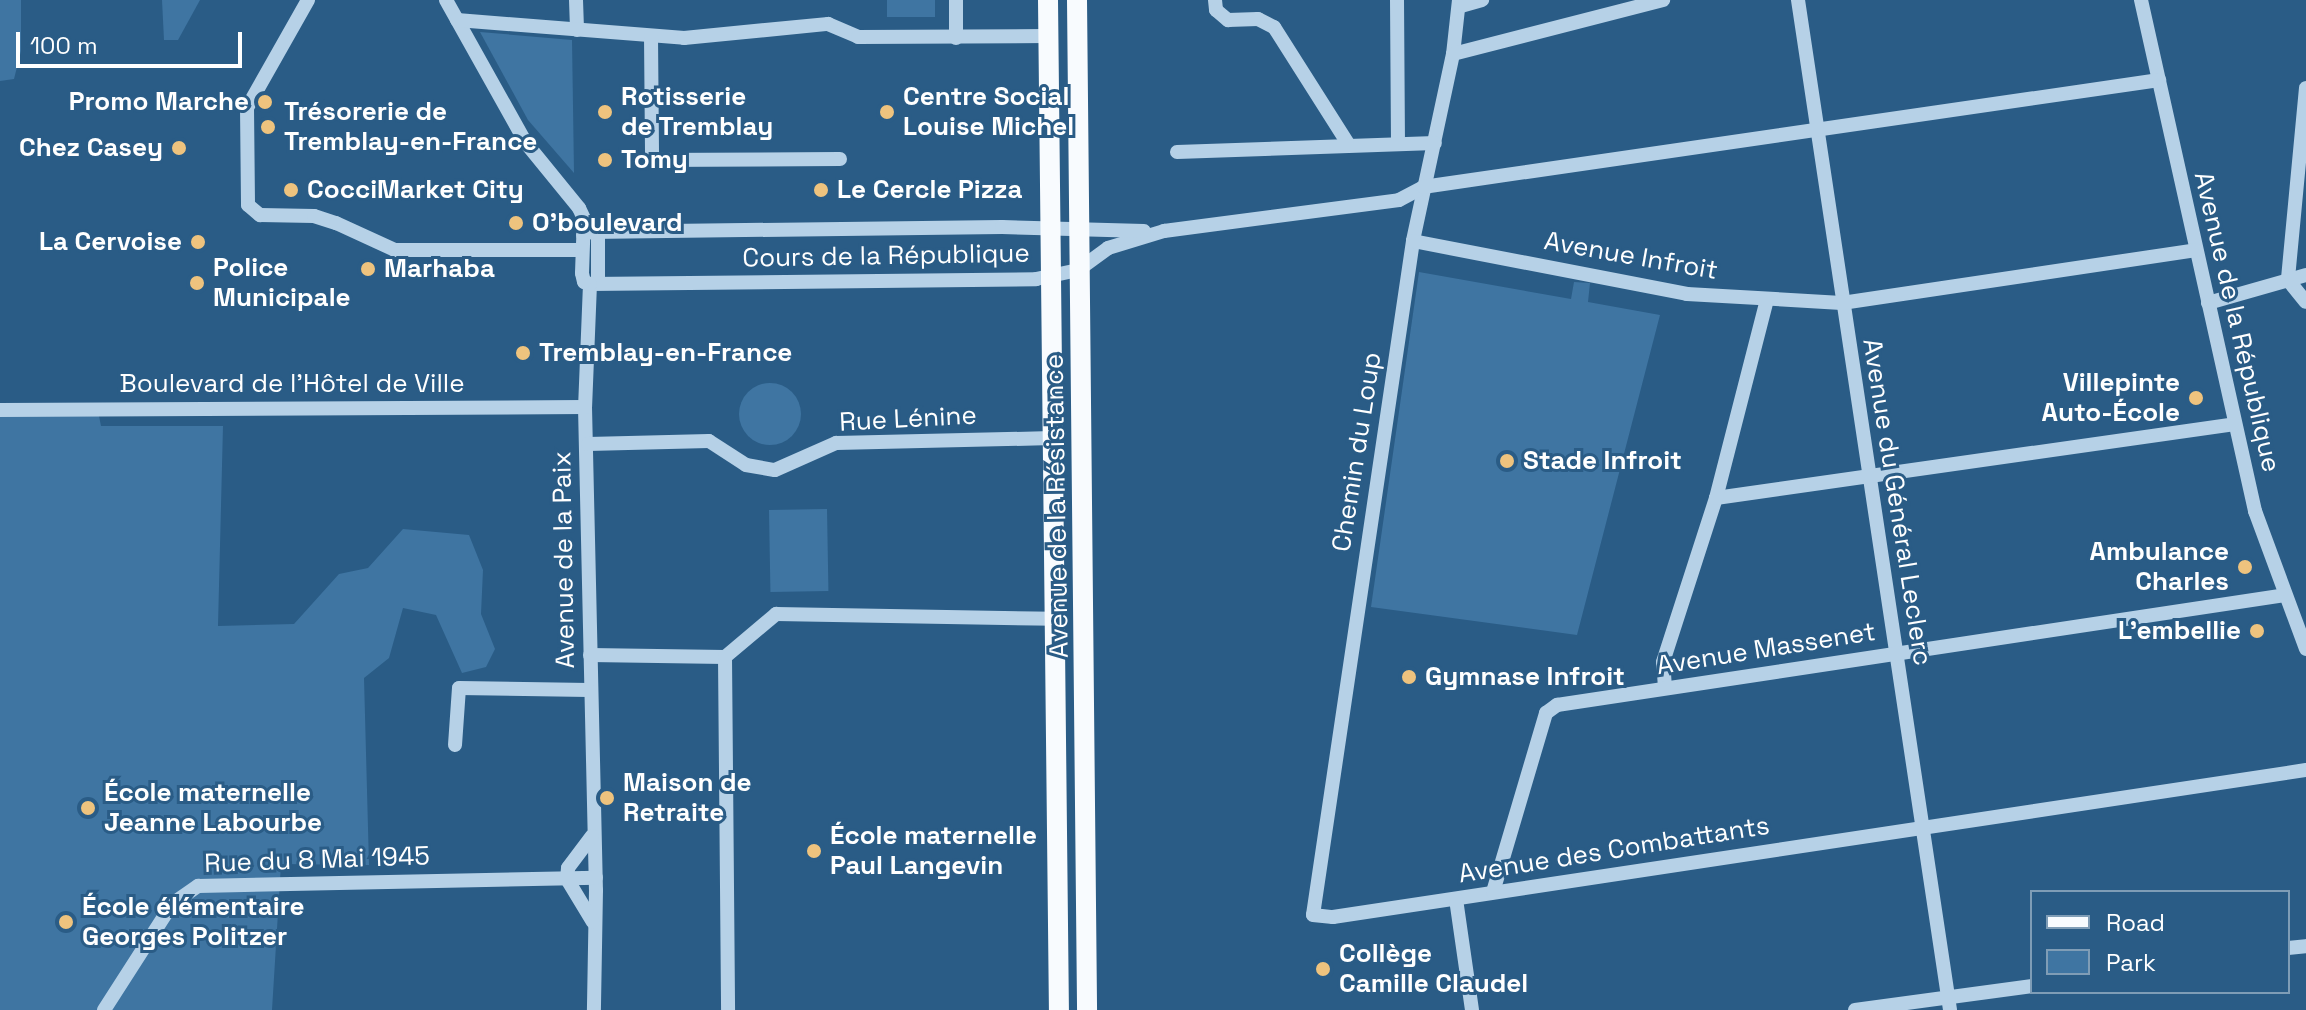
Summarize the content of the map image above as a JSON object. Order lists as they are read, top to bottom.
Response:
{
  "streets": {
    "main road": ["Avenue de la Résistance"],
    "street": [
      "Cours de la République",
      "Avenue Infroit",
      "Avenue de la République",
      "Boulevard de l'Hôtel de Ville",
      "Rue Lénine",
      "Chemin du Loup",
      "Avenue du Général Leclerc",
      "Avenue de la Paix",
      "Avenue Massenet",
      "Avenue des Combattants",
      "Rue du 8 Mai 1945"
    ]
  },
  "crossings": [
    ["Cours de la République", "Avenue de la République"],
    ["Cours de la République", "Chemin du Loup"],
    ["Cours de la République", "Avenue du Général Leclerc"],
    ["Cours de la République", "Avenue de la Résistance"],
    ["Cours de la République", "Avenue de la Paix"],
    ["Avenue Infroit", "Avenue de la République"],
    ["Avenue Infroit", "Chemin du Loup"],
    ["Avenue Infroit", "Avenue du Général Leclerc"],
    ["Avenue de la République", "Avenue Massenet"],
    ["Boulevard de l'Hôtel de Ville", "Avenue de la Paix"],
    ["Rue Lénine", "Avenue de la Résistance"],
    ["Rue Lénine", "Avenue de la Paix"],
    ["Chemin du Loup", "Avenue des Combattants"],
    ["Avenue du Général Leclerc", "Avenue Massenet"],
    ["Avenue du Général Leclerc", "Avenue des Combattants"],
    ["Avenue de la Paix", "Rue du 8 Mai 1945"],
    ["Avenue Massenet", "Avenue des Combattants"]
  ],
  "places": [
    "Promo Marche",
    "Rotisserie de Tremblay",
    "Centre Social Louise Michel",
    "Trésorerie de Tremblay-en-France",
    "Chez Casey",
    "Tomy",
    "CocciMarket City",
    "Le Cercle Pizza",
    "O'boulevard",
    "La Cervoise",
    "Marhaba",
    "Police Municipale",
    "Tremblay-en-France",
    "Villepinte Auto-École",
    "Stade Infroit",
    "Ambulance Charles",
    "L'embellie",
    "Gymnase Infroit",
    "Maison de Retraite",
    "École maternelle Jeanne Labourbe",
    "École maternelle Paul Langevin",
    "École élémentaire Georges Politzer",
    "Collège Camille Claudel"
  ],
  "legend": ["Road", "Park"],
  "scale_bar": "100 m"
}
